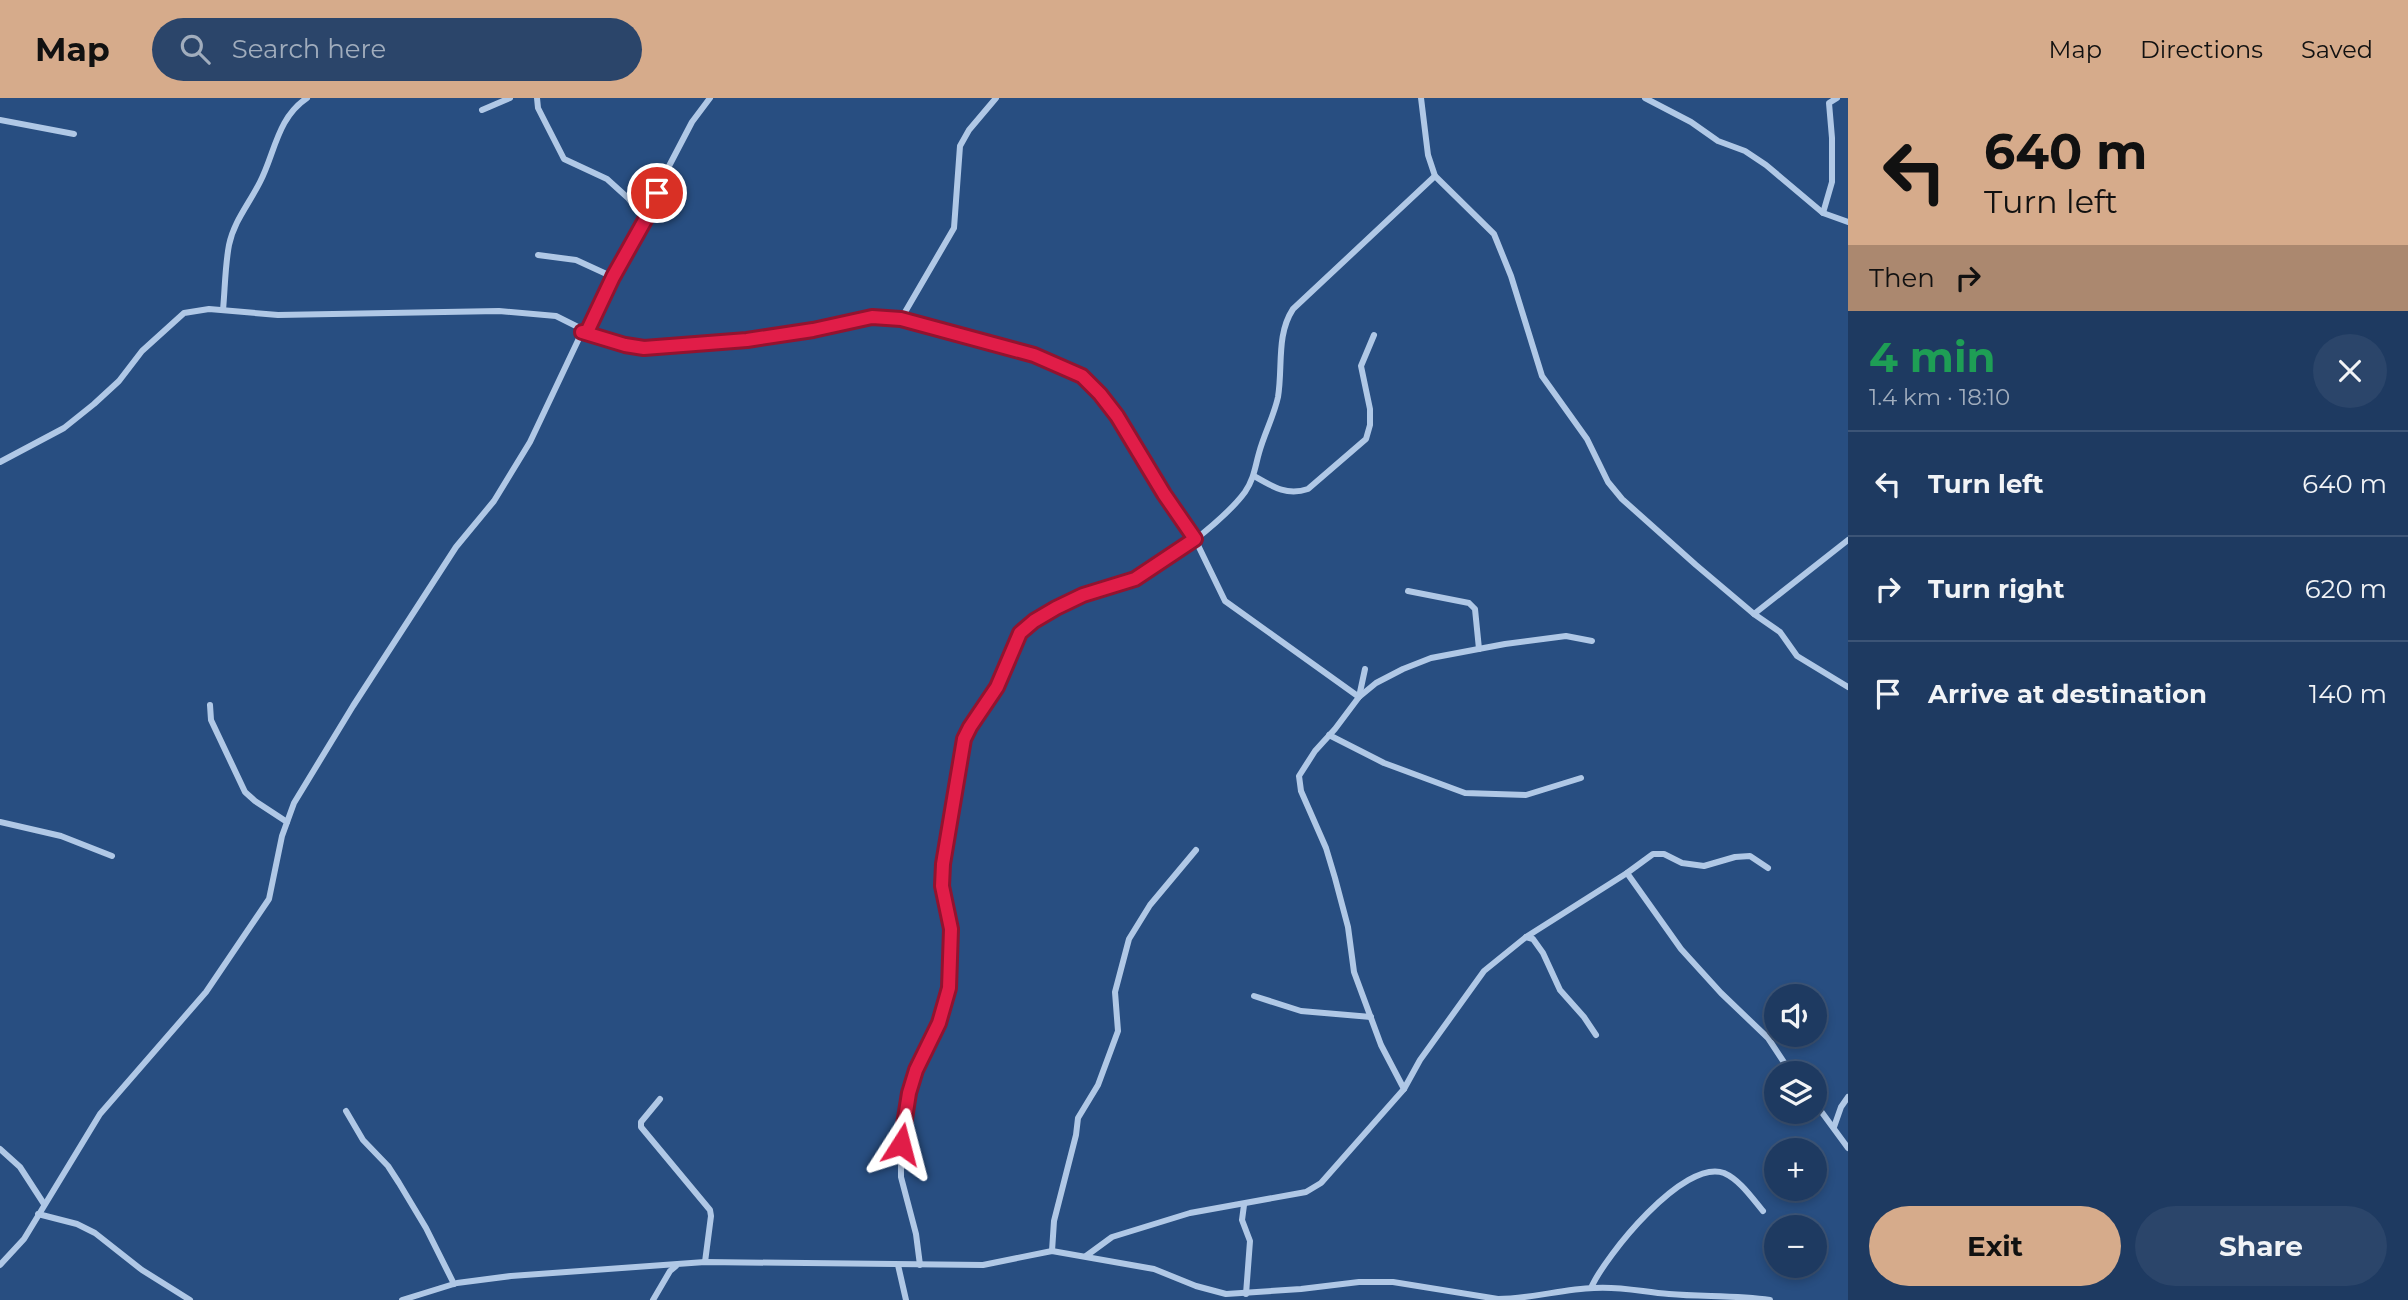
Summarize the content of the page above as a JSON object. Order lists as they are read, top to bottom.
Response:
{
  "page": {
    "header": "Map",
    "search": "Search here",
    "nav": ["Map", "Directions", "Saved"],
    "turn": ["640 m", "Turn left"],
    "then": "Then",
    "heading": ["4 min", "1.4 km · 18:10"],
    "list": [
      {
        "name": "Turn left",
        "value": "640 m"
      },
      {
        "name": "Turn right",
        "value": "620 m"
      },
      {
        "name": "Arrive at destination",
        "value": "140 m"
      }
    ],
    "map_buttons": ["+", "−"],
    "buttons": ["Exit", "Share"]
  }
}
